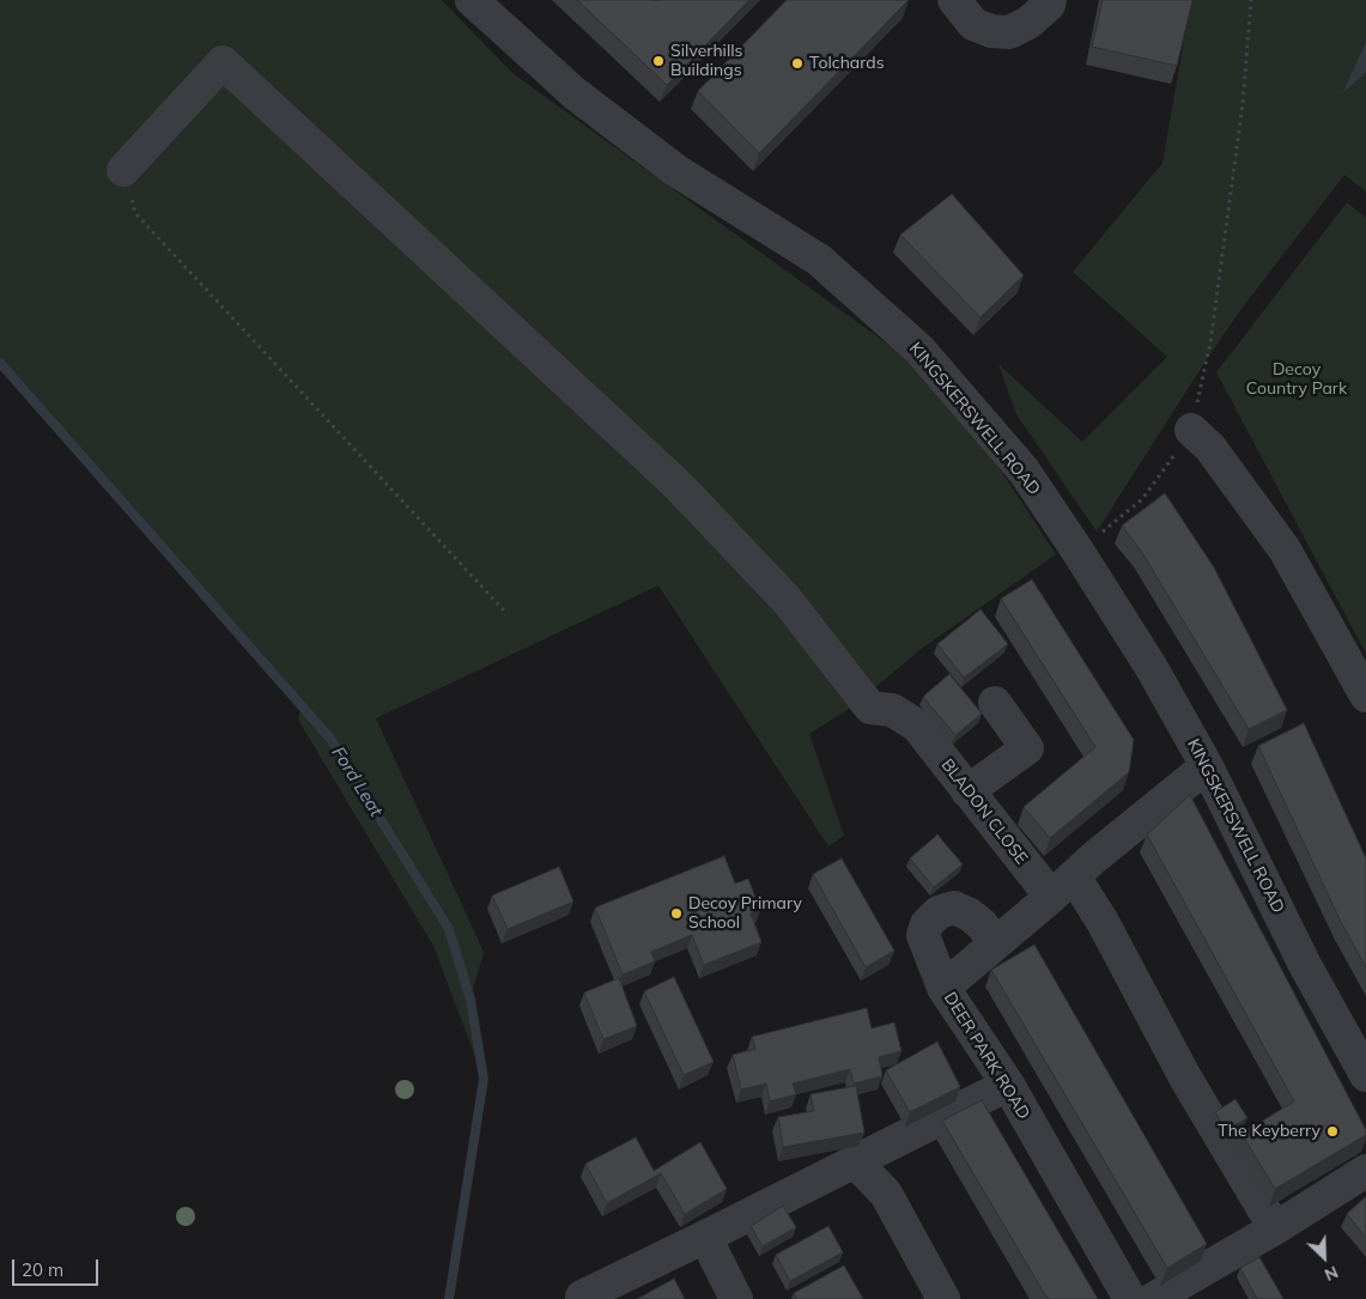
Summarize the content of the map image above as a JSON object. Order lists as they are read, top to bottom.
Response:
{
  "streets": {
    "street": ["KINGSKERSWELL ROAD", "BLADON CLOSE", "DEER PARK ROAD"]
  },
  "crossings": [
    ["KINGSKERSWELL ROAD", "DEER PARK ROAD"],
    ["BLADON CLOSE", "DEER PARK ROAD"]
  ],
  "water": ["Ford Leat"],
  "parks": ["Decoy Country Park"],
  "places": [
    "Silverhills Buildings",
    "Tolchards",
    "Decoy Primary School",
    "The Keyberry"
  ],
  "scale_bar": "20 m",
  "north": "bottom right"
}
